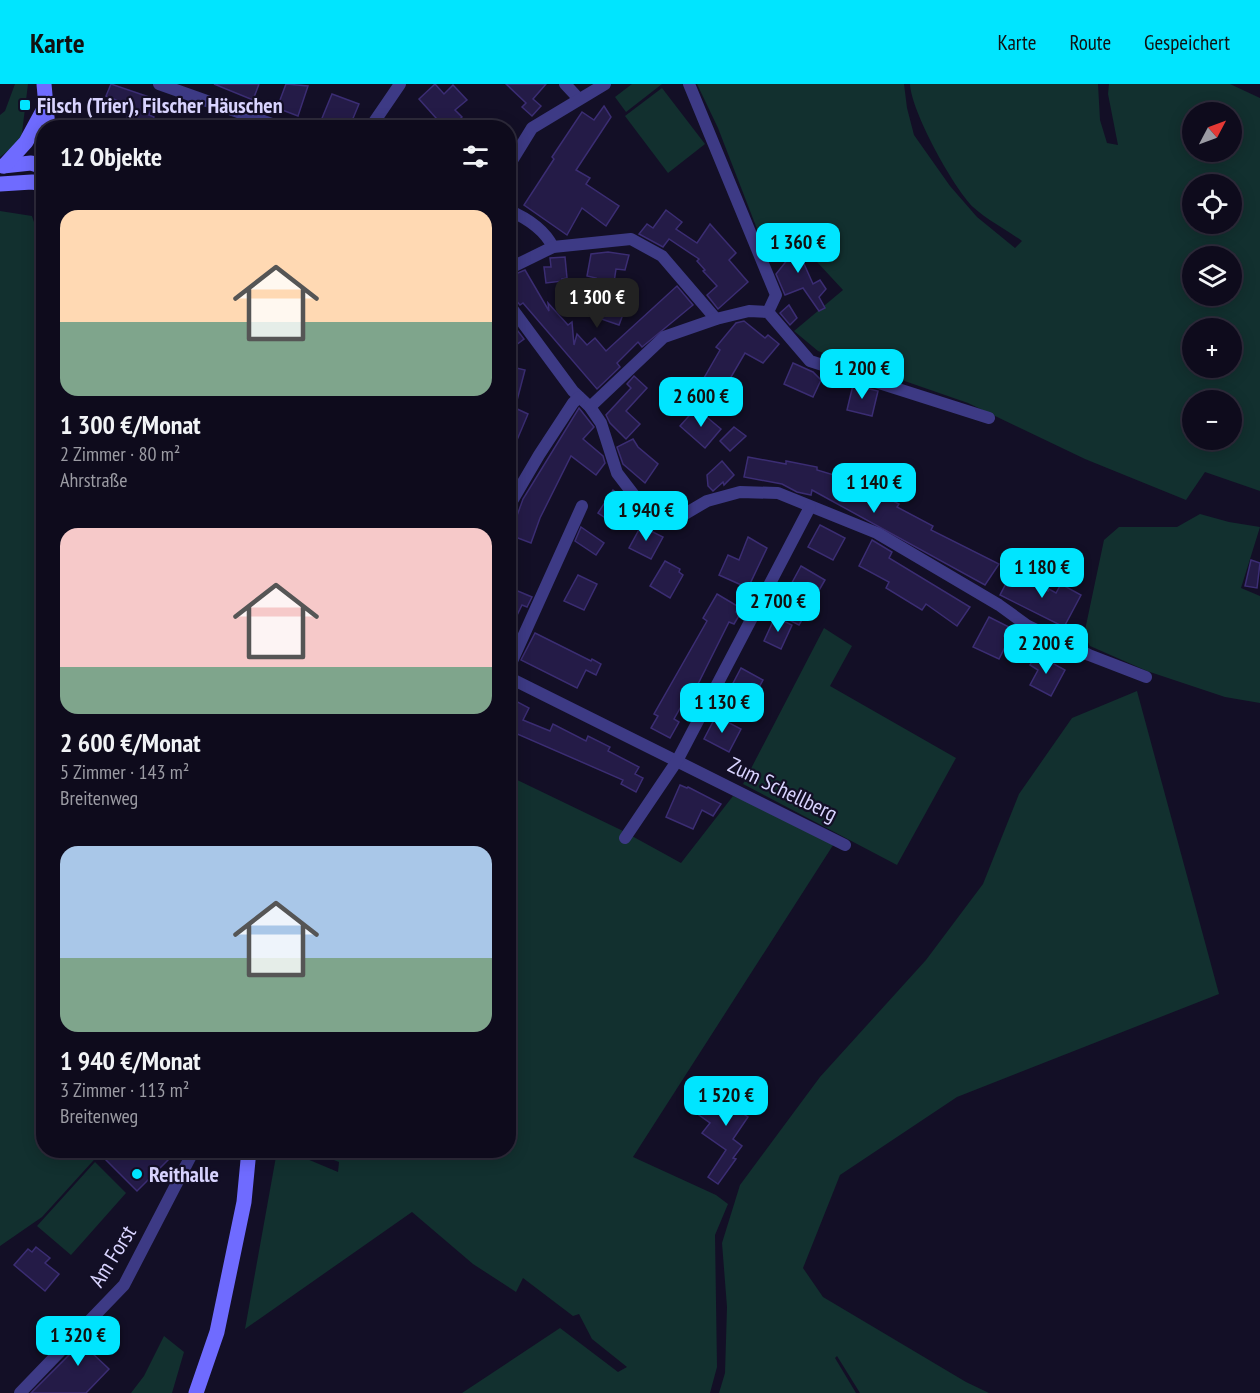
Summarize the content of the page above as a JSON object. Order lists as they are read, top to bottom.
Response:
{
  "streets": {
    "street": ["Zum Schellberg", "Am Forst"]
  },
  "places": {
    "transit": ["Filsch (Trier), Filscher Häuschen"],
    "other": ["Reithalle"]
  },
  "north": "top right",
  "page": {
    "header": "Karte",
    "nav": ["Karte", "Route", "Gespeichert"],
    "map_buttons": ["+", "−"],
    "heading": "12 Objekte",
    "list": [
      {
        "name": "1 300 €/Monat",
        "note": "2 Zimmer · 80 m² · Ahrstraße"
      },
      {
        "name": "2 600 €/Monat",
        "note": "5 Zimmer · 143 m² · Breitenweg"
      },
      {
        "name": "1 940 €/Monat",
        "note": "3 Zimmer · 113 m² · Breitenweg"
      }
    ],
    "price": [
      "1 360 €",
      "1 300 €",
      "1 200 €",
      "2 600 €",
      "1 140 €",
      "1 940 €",
      "1 180 €",
      "2 700 €",
      "2 200 €",
      "1 130 €",
      "1 520 €",
      "1 320 €"
    ]
  }
}
